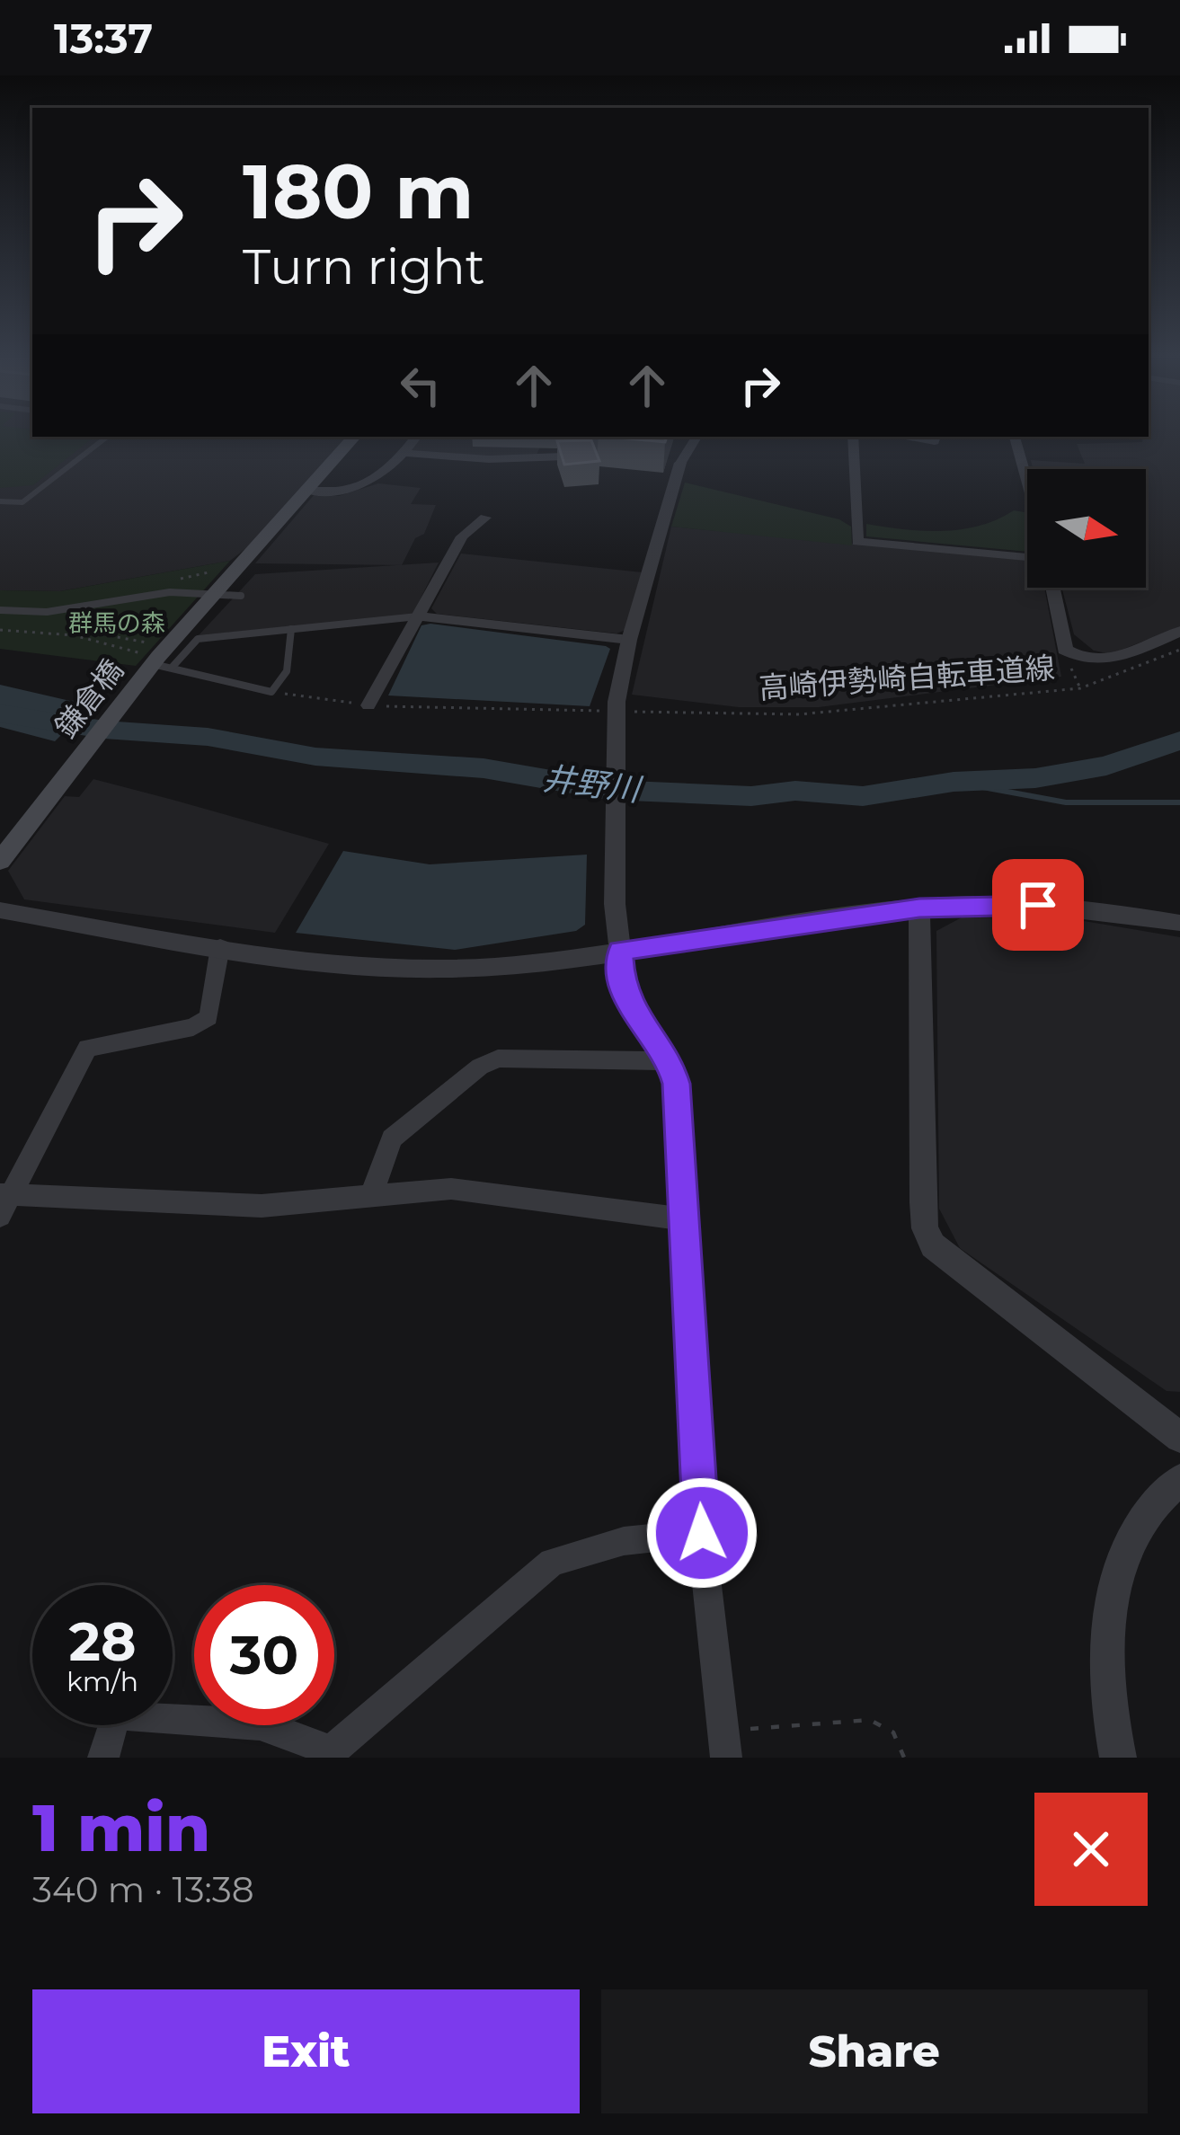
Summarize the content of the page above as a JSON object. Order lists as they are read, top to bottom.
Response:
{
  "streets": {
    "main road": ["鎌倉橋"],
    "path": ["高崎伊勢崎自転車道線"]
  },
  "water": ["井野川"],
  "parks": ["群馬の森"],
  "north": "right",
  "page": {
    "status": "13:37",
    "turn": ["180 m", "Turn right"],
    "speed": "28 km/h",
    "limit": "30",
    "heading": ["1 min", "340 m · 13:38"],
    "buttons": ["Exit", "Share"]
  }
}
